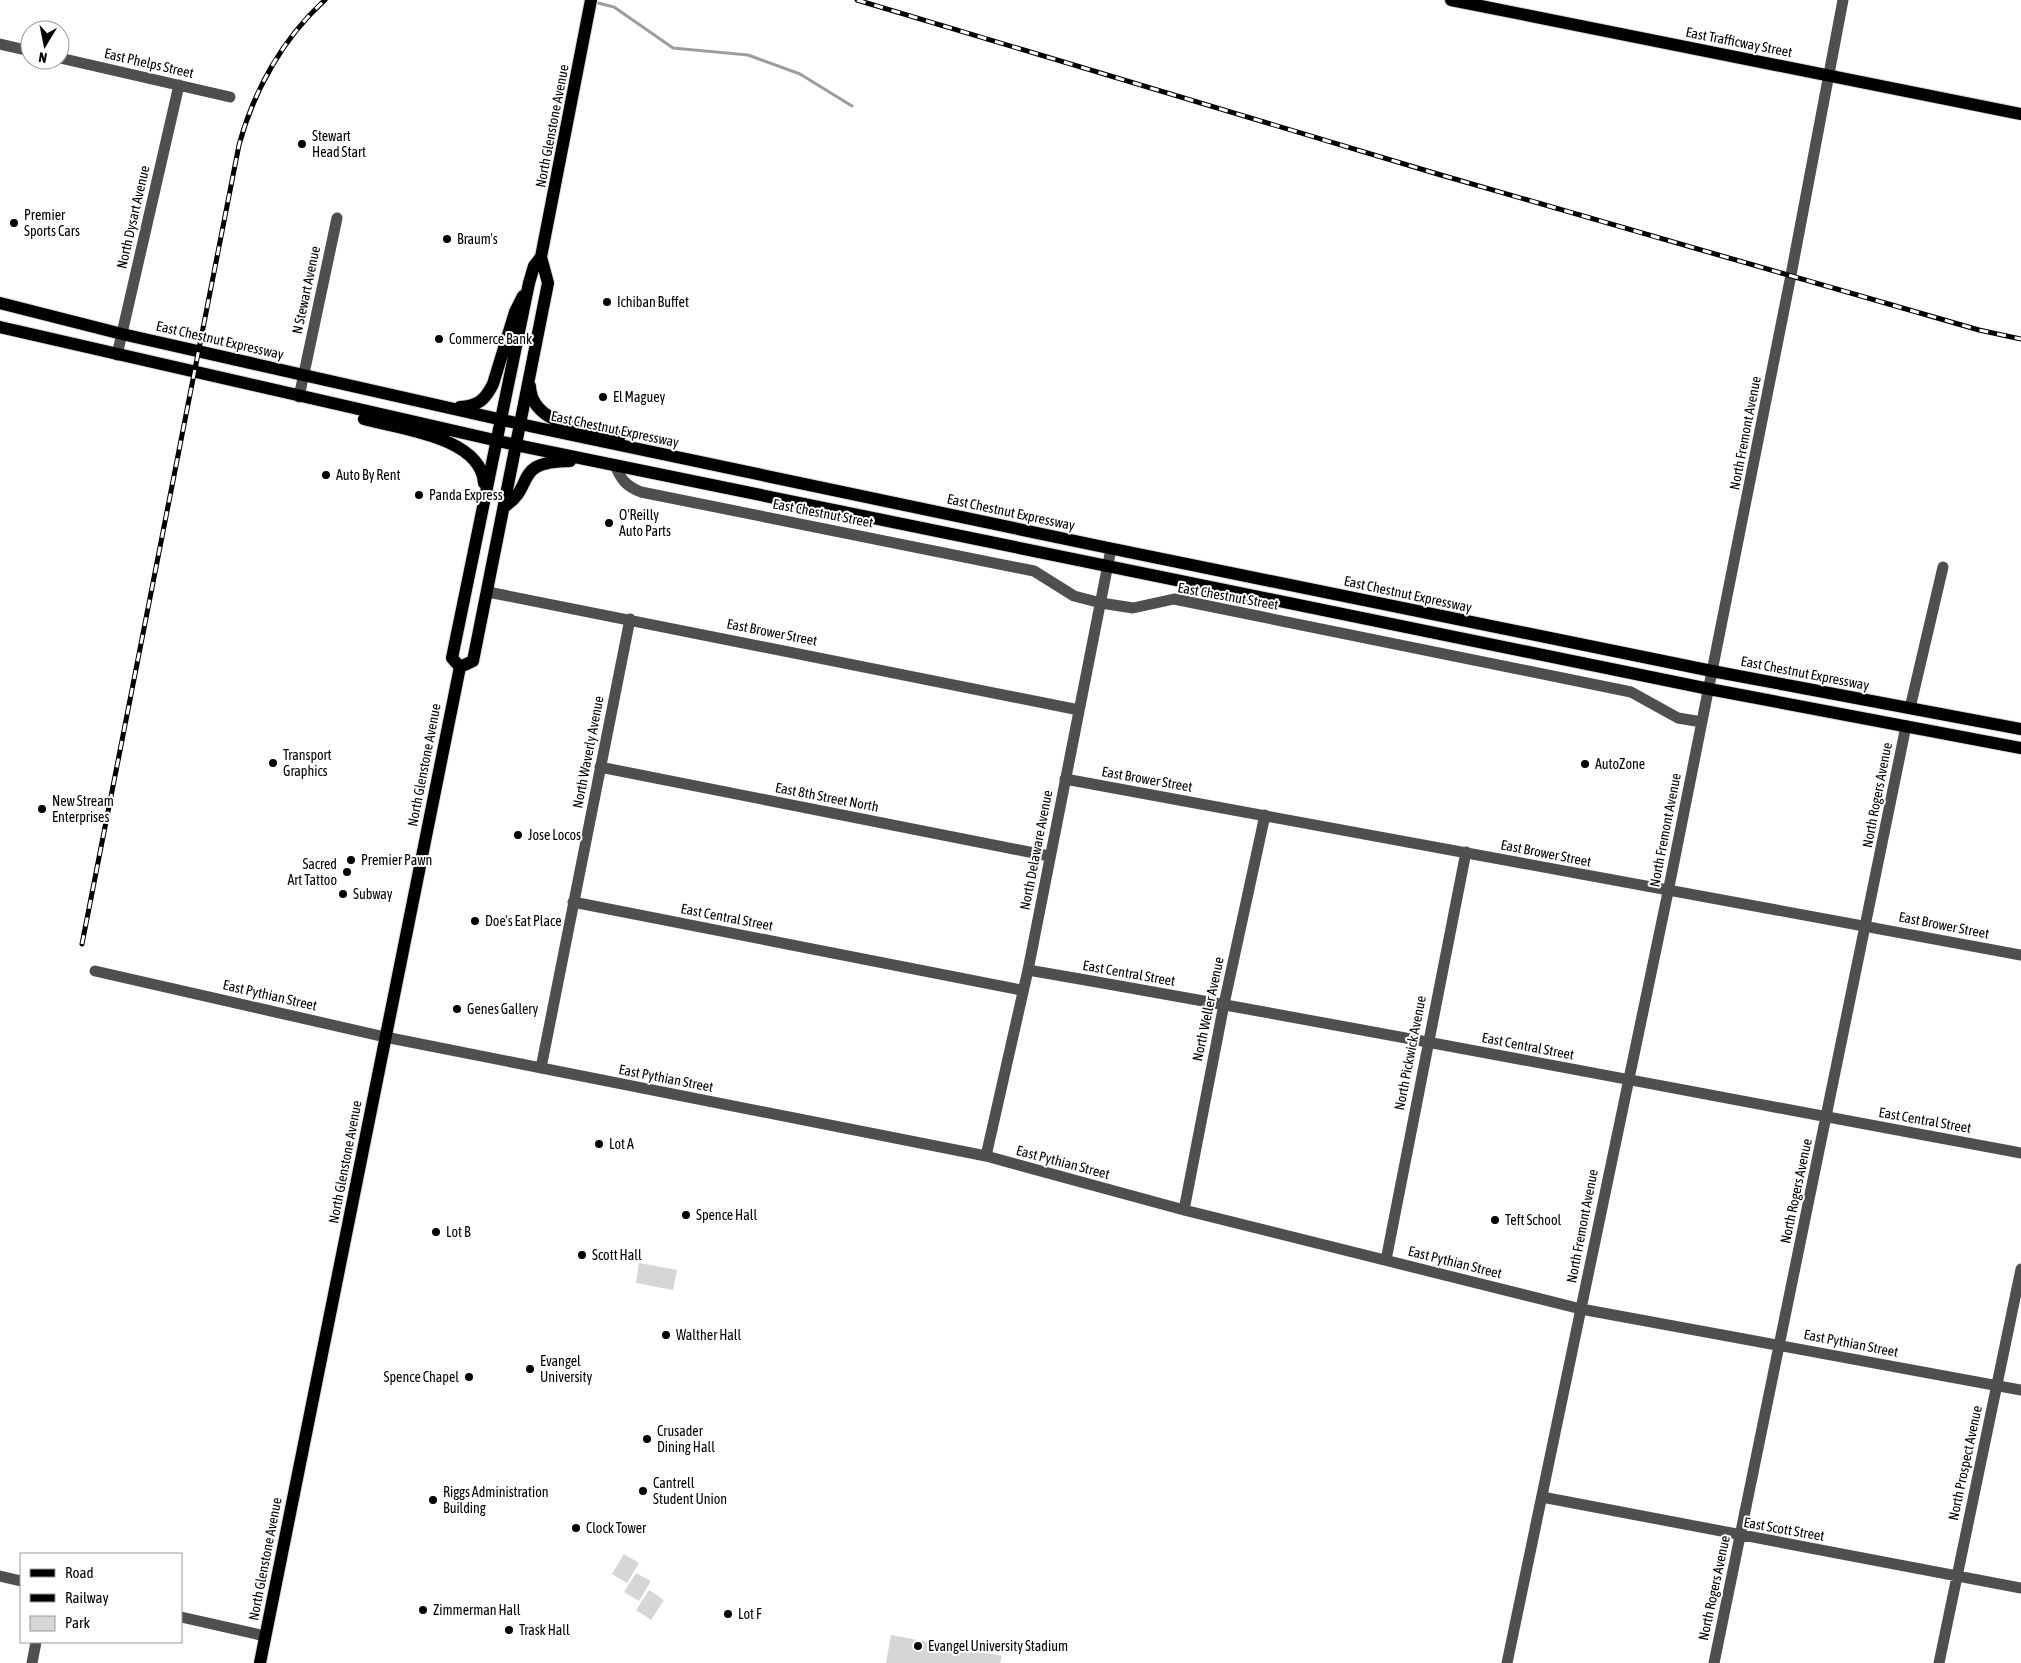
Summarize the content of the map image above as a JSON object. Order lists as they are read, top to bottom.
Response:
{
  "streets": {
    "main road": ["East Trafficway Street", "North Glenstone Avenue", "East Chestnut Expressway"],
    "street": [
      "East Phelps Street",
      "North Dysart Avenue",
      "N Stewart Avenue",
      "North Fremont Avenue",
      "East Chestnut Street",
      "East Brower Street",
      "North Waverly Avenue",
      "North Rogers Avenue",
      "East 8th Street North",
      "North Delaware Avenue",
      "East Central Street",
      "East Pythian Street",
      "North Weller Avenue",
      "North Pickwick Avenue",
      "North Prospect Avenue",
      "East Scott Street"
    ]
  },
  "crossings": [
    ["East Trafficway Street", "North Fremont Avenue"],
    ["East Phelps Street", "North Dysart Avenue"],
    ["North Glenstone Avenue", "East Chestnut Expressway"],
    ["North Glenstone Avenue", "East Brower Street"],
    ["North Glenstone Avenue", "East Pythian Street"],
    ["North Dysart Avenue", "East Chestnut Expressway"],
    ["N Stewart Avenue", "East Chestnut Expressway"],
    ["East Chestnut Expressway", "North Fremont Avenue"],
    ["East Chestnut Expressway", "North Delaware Avenue"],
    ["North Fremont Avenue", "East Chestnut Street"],
    ["North Fremont Avenue", "East Brower Street"],
    ["North Fremont Avenue", "East Central Street"],
    ["North Fremont Avenue", "East Pythian Street"],
    ["North Fremont Avenue", "East Scott Street"],
    ["East Chestnut Street", "North Delaware Avenue"],
    ["East Brower Street", "North Waverly Avenue"],
    ["East Brower Street", "North Rogers Avenue"],
    ["East Brower Street", "North Delaware Avenue"],
    ["East Brower Street", "North Weller Avenue"],
    ["East Brower Street", "North Pickwick Avenue"],
    ["North Waverly Avenue", "East 8th Street North"],
    ["North Waverly Avenue", "East Central Street"],
    ["North Waverly Avenue", "East Pythian Street"],
    ["North Rogers Avenue", "East Central Street"],
    ["North Rogers Avenue", "East Pythian Street"],
    ["North Rogers Avenue", "East Scott Street"],
    ["East 8th Street North", "North Delaware Avenue"],
    ["North Delaware Avenue", "East Central Street"],
    ["North Delaware Avenue", "East Pythian Street"],
    ["East Central Street", "North Weller Avenue"],
    ["East Central Street", "North Pickwick Avenue"],
    ["East Pythian Street", "North Weller Avenue"],
    ["East Pythian Street", "North Pickwick Avenue"],
    ["East Pythian Street", "North Prospect Avenue"],
    ["North Prospect Avenue", "East Scott Street"]
  ],
  "places": [
    "Stewart Head Start",
    "Premier Sports Cars",
    "Braum's",
    "Ichiban Buffet",
    "Commerce Bank",
    "El Maguey",
    "Auto By Rent",
    "Panda Express",
    "O'Reilly Auto Parts",
    "Transport Graphics",
    "AutoZone",
    "New Stream Enterprises",
    "Jose Locos",
    "Premier Pawn",
    "Sacred Art Tattoo",
    "Subway",
    "Doe's Eat Place",
    "Genes Gallery",
    "Lot A",
    "Spence Hall",
    "Teft School",
    "Lot B",
    "Scott Hall",
    "Walther Hall",
    "Evangel University",
    "Spence Chapel",
    "Crusader Dining Hall",
    "Cantrell Student Union",
    "Riggs Administration Building",
    "Clock Tower",
    "Zimmerman Hall",
    "Lot F",
    "Trask Hall",
    "Evangel University Stadium"
  ],
  "legend": ["Road", "Railway", "Park"],
  "north": "bottom"
}
